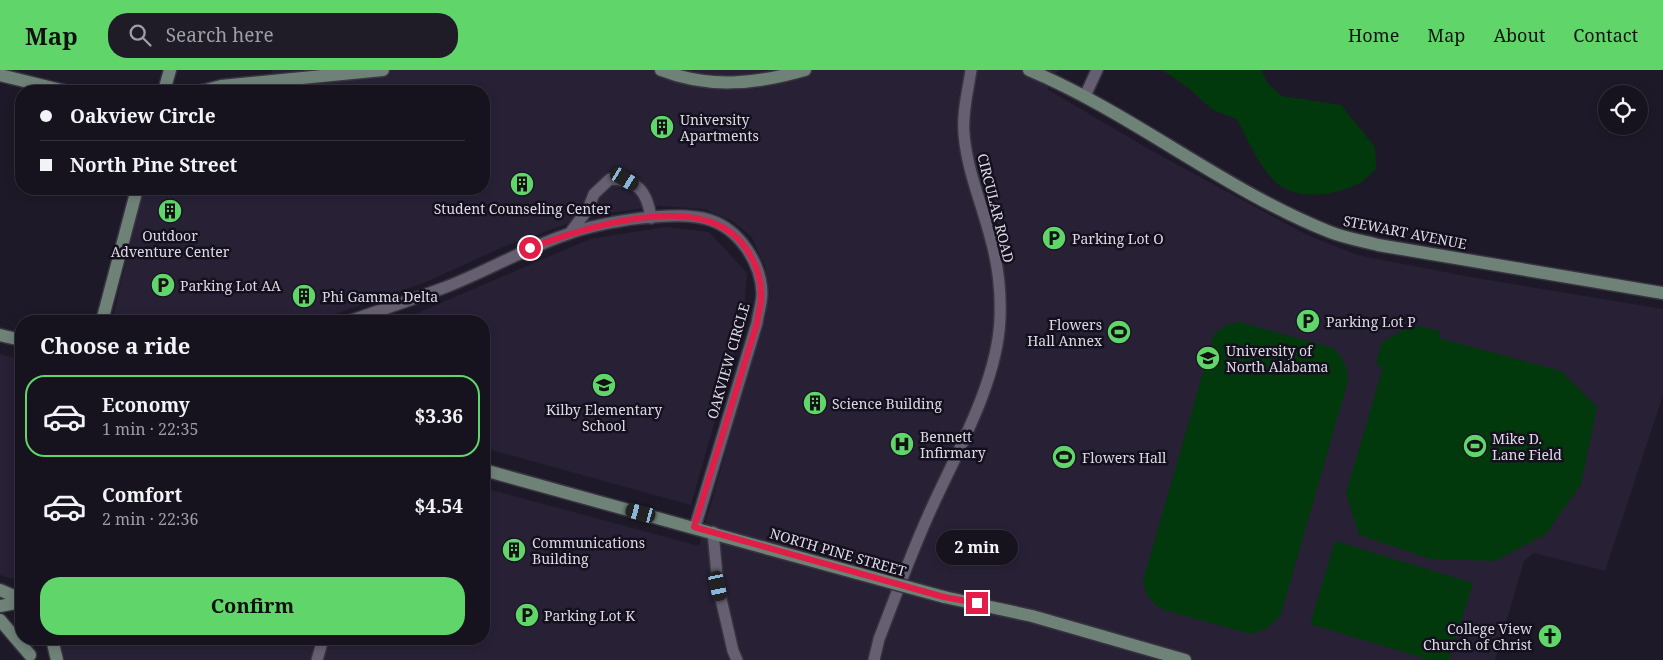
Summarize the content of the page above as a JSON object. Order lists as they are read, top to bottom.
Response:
{
  "streets": {
    "street": [
      "CIRCULAR ROAD",
      "STEWART AVENUE",
      "OAKVIEW CIRCLE",
      "NORTH PINE STREET"
    ]
  },
  "crossings": [
    ["OAKVIEW CIRCLE", "NORTH PINE STREET"]
  ],
  "places": {
    "building": [
      "University Apartments",
      "Student Counseling Center",
      "Outdoor Adventure Center",
      "Phi Gamma Delta",
      "Science Building",
      "Communications Building"
    ],
    "parking": [
      "Parking Lot O",
      "Parking Lot AA",
      "Parking Lot P",
      "Parking Lot K"
    ],
    "sports": ["Flowers Hall Annex", "Mike D. Lane Field", "Flowers Hall"],
    "school or university": ["University of North Alabama", "Kilby Elementary School"],
    "hospital": ["Bennett Infirmary"],
    "church": ["College View Church of Christ"]
  },
  "page": {
    "header": "Map",
    "search": "Search here",
    "nav": [
      "Home",
      "Map",
      "About",
      "Contact"
    ],
    "banner": ["Oakview Circle", "North Pine Street"],
    "heading": "Choose a ride",
    "list": [
      {
        "name": "Economy",
        "note": "1 min · 22:35",
        "value": "$3.36"
      },
      {
        "name": "Comfort",
        "note": "2 min · 22:36",
        "value": "$4.54"
      }
    ],
    "bubble": "2 min",
    "buttons": "Confirm"
  }
}
